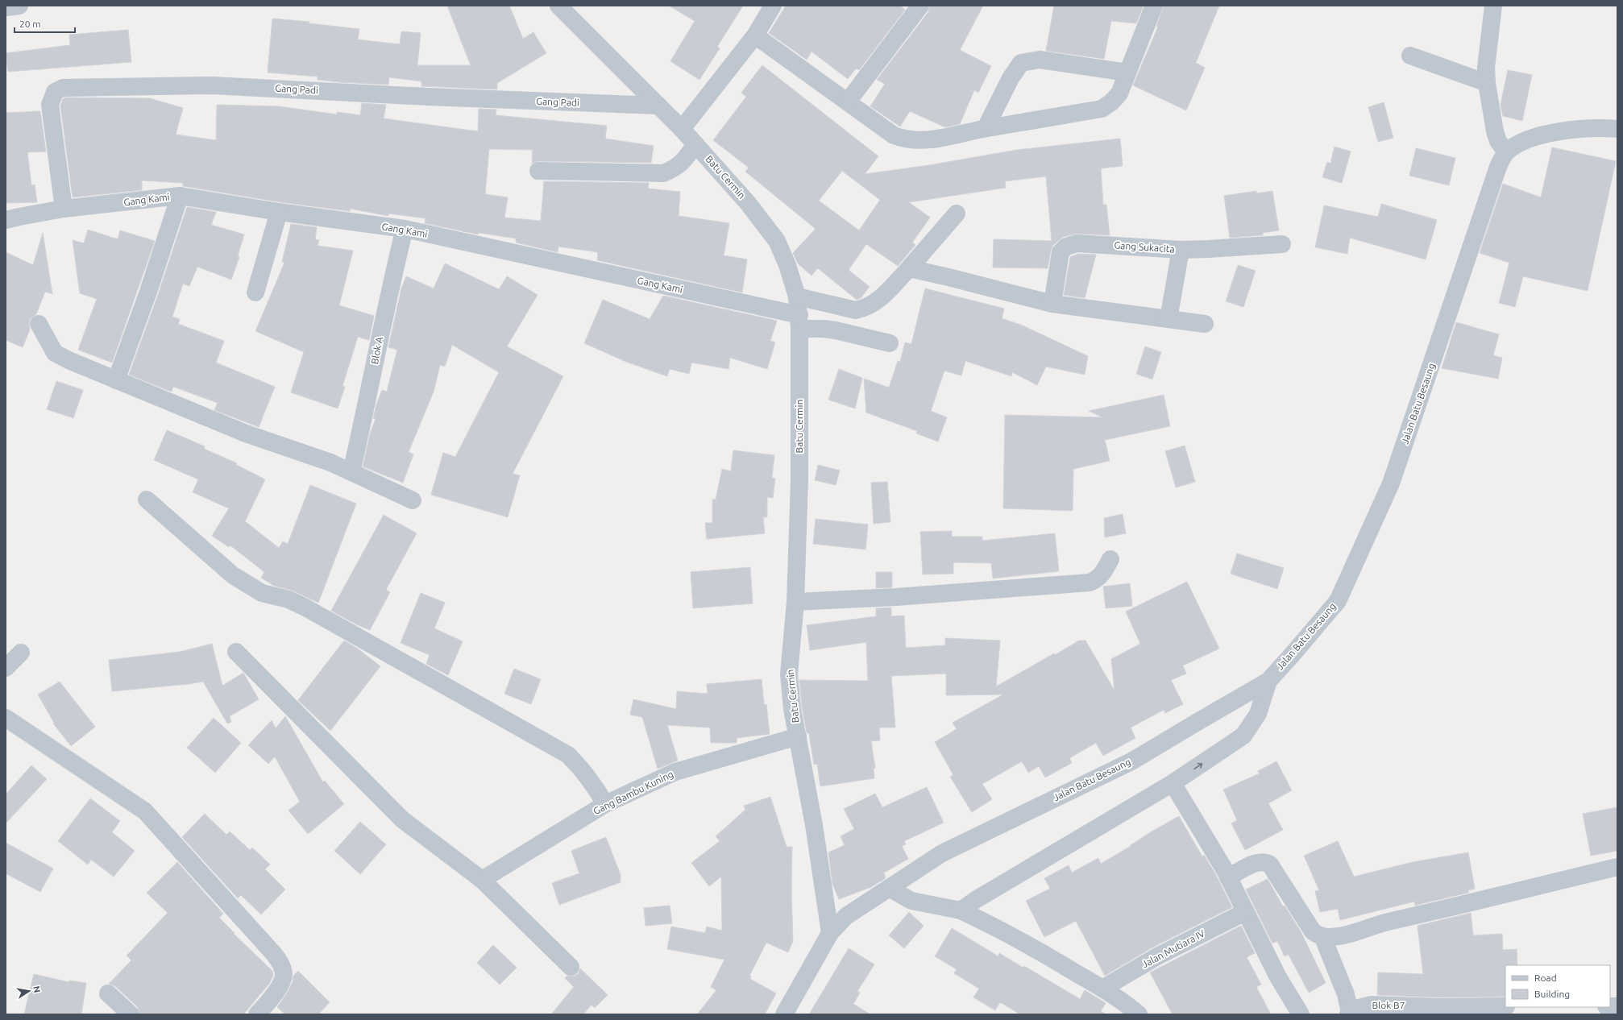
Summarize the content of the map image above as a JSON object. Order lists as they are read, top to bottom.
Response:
{
  "streets": {
    "street": [
      "Gang Padi",
      "Batu Cermin",
      "Gang Kami",
      "Gang Sukacita",
      "Blok A",
      "Jalan Batu Besaung",
      "Gang Bambu Kuning",
      "Jalan Mutiara IV",
      "Blok B7"
    ]
  },
  "crossings": [
    ["Gang Padi", "Batu Cermin"],
    ["Gang Padi", "Gang Kami"],
    ["Batu Cermin", "Gang Kami"],
    ["Batu Cermin", "Jalan Batu Besaung"],
    ["Batu Cermin", "Gang Bambu Kuning"],
    ["Gang Kami", "Blok A"]
  ],
  "legend": ["Road", "Building"],
  "scale_bar": "20 m",
  "north": "right"
}
